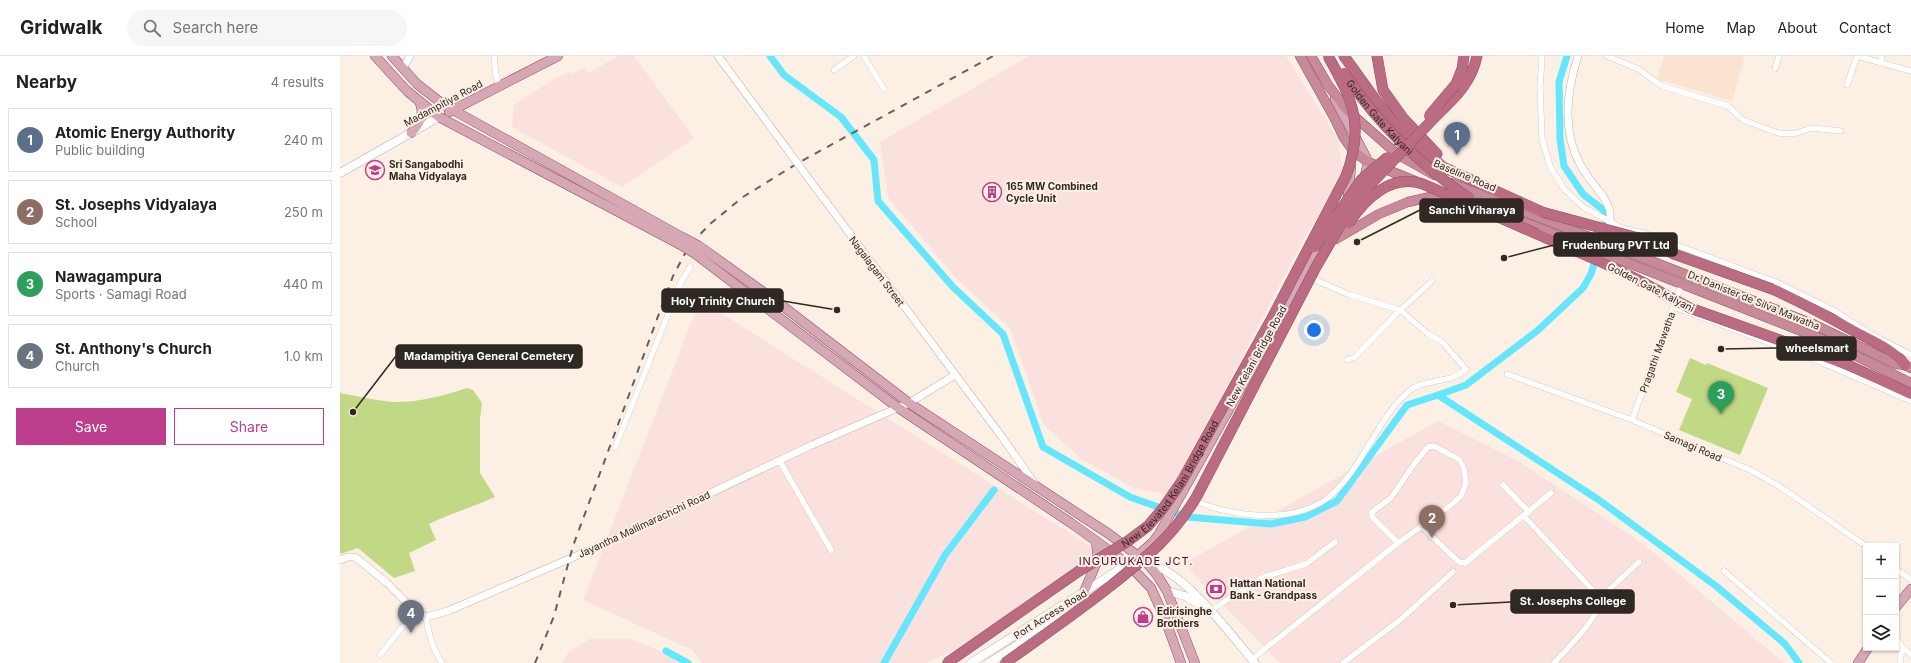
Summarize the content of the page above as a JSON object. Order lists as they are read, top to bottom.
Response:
{
  "streets": {
    "highway": [
      "Golden Gate Kalyani",
      "Baseline Road",
      "Dr. Danister de Silva Mawatha",
      "New Kelani Bridge Road",
      "New Elevated Kelani Bridge Road"
    ],
    "main road": ["Madampitiya Road", "Port Access Road"],
    "street": [
      "Nagalagam Street",
      "Pragathi Mawatha",
      "Samagi Road",
      "Jayantha Mallimarachchi Road"
    ]
  },
  "crossings": [
    ["Golden Gate Kalyani", "Dr. Danister de Silva Mawatha"],
    ["Baseline Road", "Dr. Danister de Silva Mawatha"],
    ["Nagalagam Street", "Jayantha Mallimarachchi Road"],
    ["Dr. Danister de Silva Mawatha", "Pragathi Mawatha"],
    ["Pragathi Mawatha", "Samagi Road"],
    ["New Kelani Bridge Road", "Port Access Road"]
  ],
  "districts": ["INGURUKADE JCT."],
  "places": {
    "school or university": ["Sri Sangabodhi Maha Vidyalaya"],
    "building": ["165 MW Combined Cycle Unit"],
    "other": [
      "Sanchi Viharaya",
      "Frudenburg PVT Ltd",
      "Holy Trinity Church",
      "wheelsmart",
      "Madampitiya General Cemetery",
      "St. Josephs College"
    ],
    "bank": ["Hattan National Bank - Grandpass"],
    "shop": ["Edirisinghe Brothers"]
  },
  "page": {
    "header": "Gridwalk",
    "search": "Search here",
    "nav": [
      "Home",
      "Map",
      "About",
      "Contact"
    ],
    "heading": ["Nearby", "4 results"],
    "list": [
      {
        "mark": "1",
        "name": "Atomic Energy Authority",
        "note": "Public building",
        "value": "240 m"
      },
      {
        "mark": "2",
        "name": "St. Josephs Vidyalaya",
        "note": "School",
        "value": "250 m"
      },
      {
        "mark": "3",
        "name": "Nawagampura",
        "note": "Sports · Samagi Road",
        "value": "440 m"
      },
      {
        "mark": "4",
        "name": "St. Anthony's Church",
        "note": "Church",
        "value": "1.0 km"
      }
    ],
    "pins": [
      "1",
      "3",
      "2",
      "4"
    ],
    "buttons": ["Save", "Share"],
    "map_buttons": ["+", "−"]
  }
}
